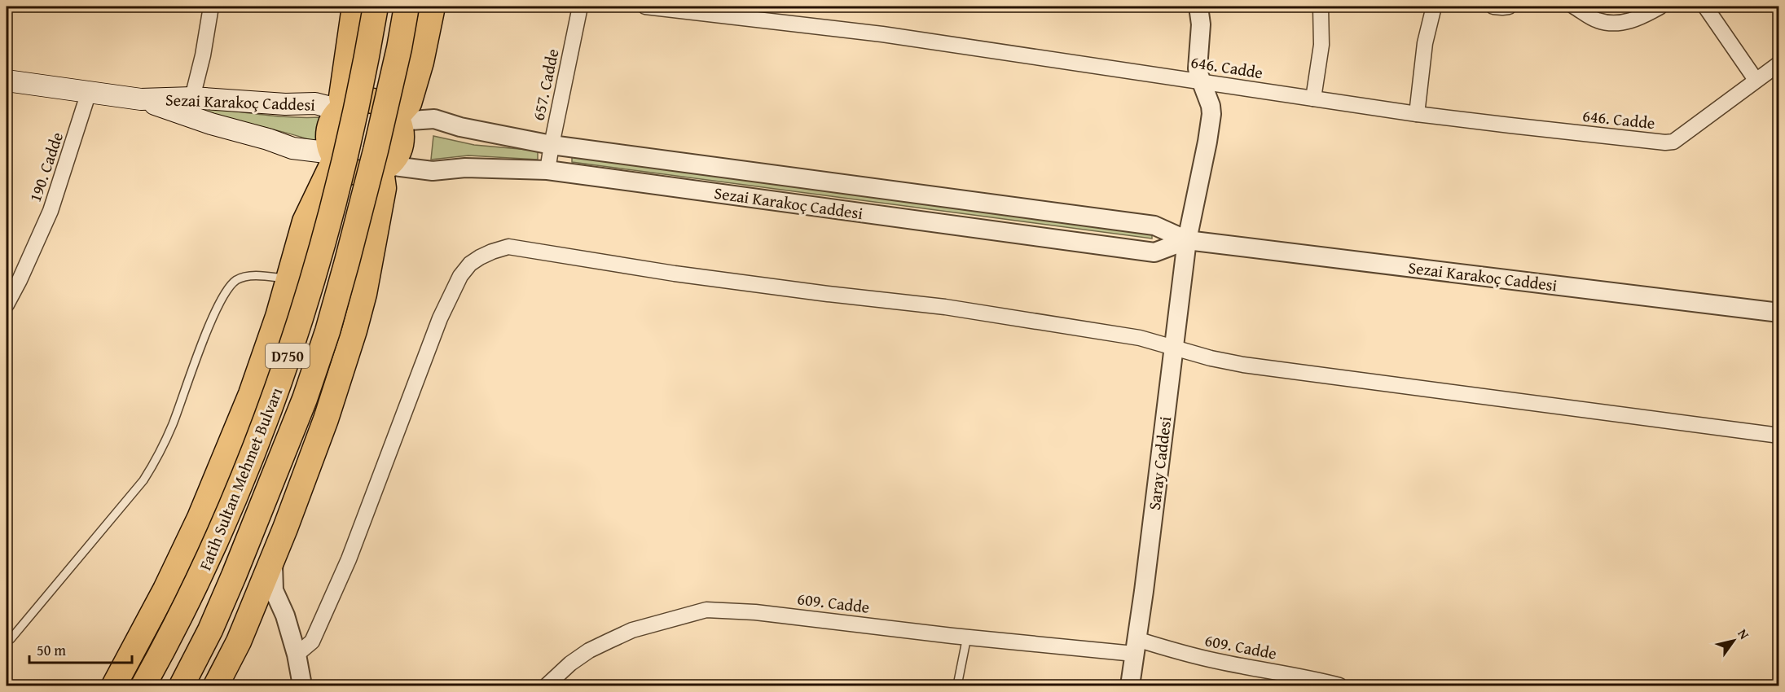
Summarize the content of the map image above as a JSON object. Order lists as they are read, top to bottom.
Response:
{
  "streets": {
    "highway": ["D750", "Fatih Sultan Mehmet Bulvarı"],
    "main road": ["Sezai Karakoç Caddesi"],
    "street": [
      "646. Cadde",
      "657. Cadde",
      "190. Cadde",
      "Saray Caddesi",
      "609. Cadde"
    ]
  },
  "crossings": [
    ["646. Cadde", "Saray Caddesi"],
    ["657. Cadde", "Sezai Karakoç Caddesi"],
    ["Sezai Karakoç Caddesi", "190. Cadde"],
    ["Sezai Karakoç Caddesi", "Saray Caddesi"],
    ["Saray Caddesi", "609. Cadde"]
  ],
  "scale_bar": "50 m",
  "north": "top right"
}
